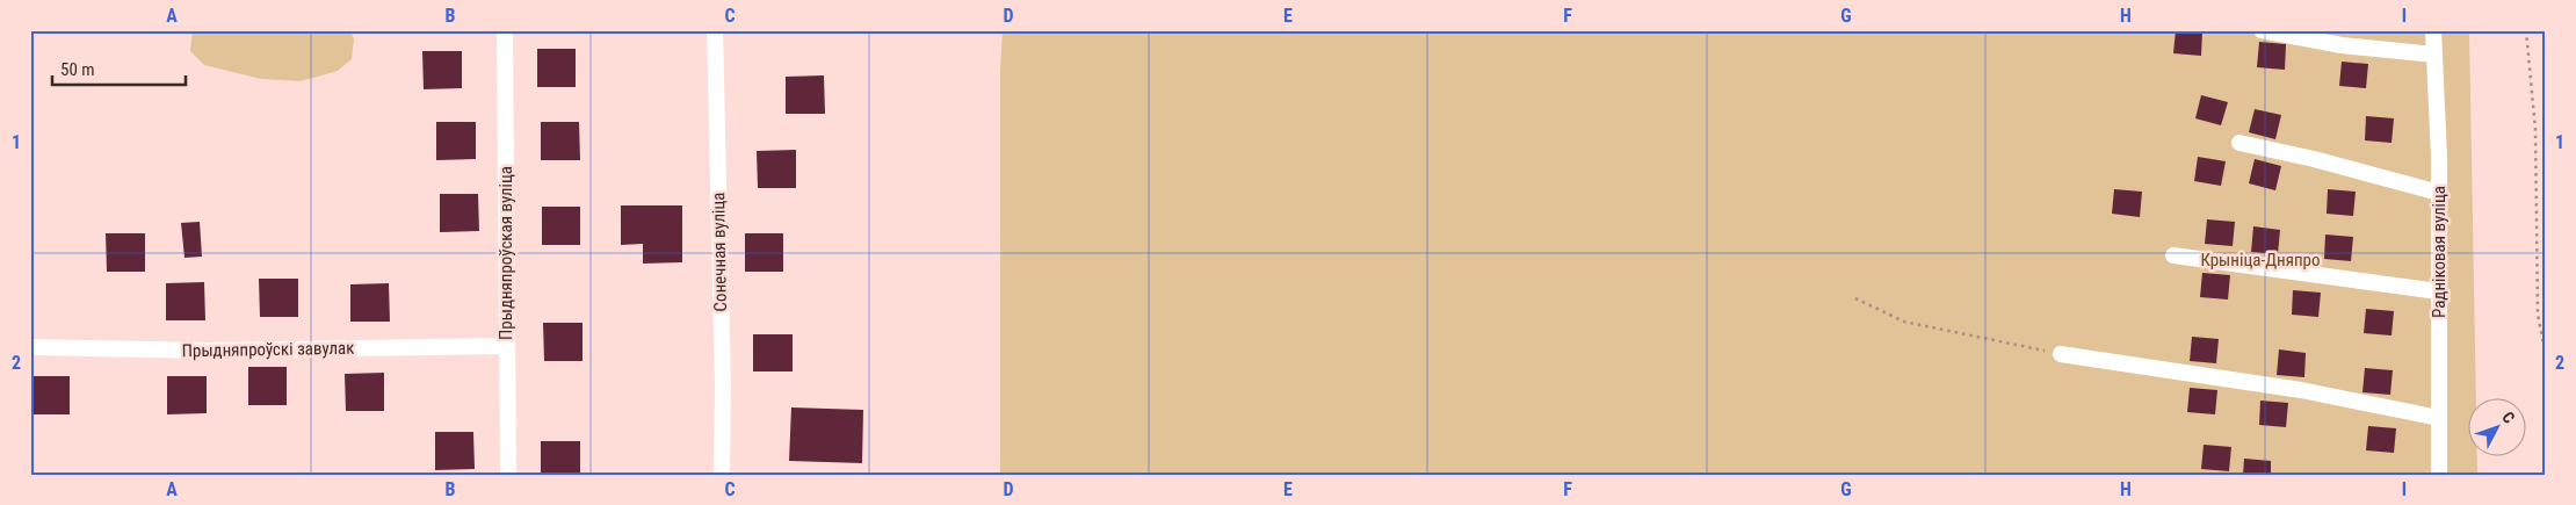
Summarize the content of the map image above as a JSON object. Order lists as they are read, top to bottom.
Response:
{
  "streets": {
    "street": [
      "Сонечная вуліца",
      "Радніковая вуліца",
      "Прыдняпроўская вуліца",
      "Прыдняпроўскі завулак"
    ]
  },
  "crossings": [
    ["Прыдняпроўская вуліца", "Прыдняпроўскі завулак"]
  ],
  "parks": ["Крыніца-Дняпро"],
  "scale_bar": "50 m",
  "north": "top right",
  "grid": {
    "columns": [
      "A",
      "B",
      "C",
      "D",
      "E",
      "F",
      "G",
      "H",
      "I"
    ],
    "rows": ["1", "2"]
  }
}
